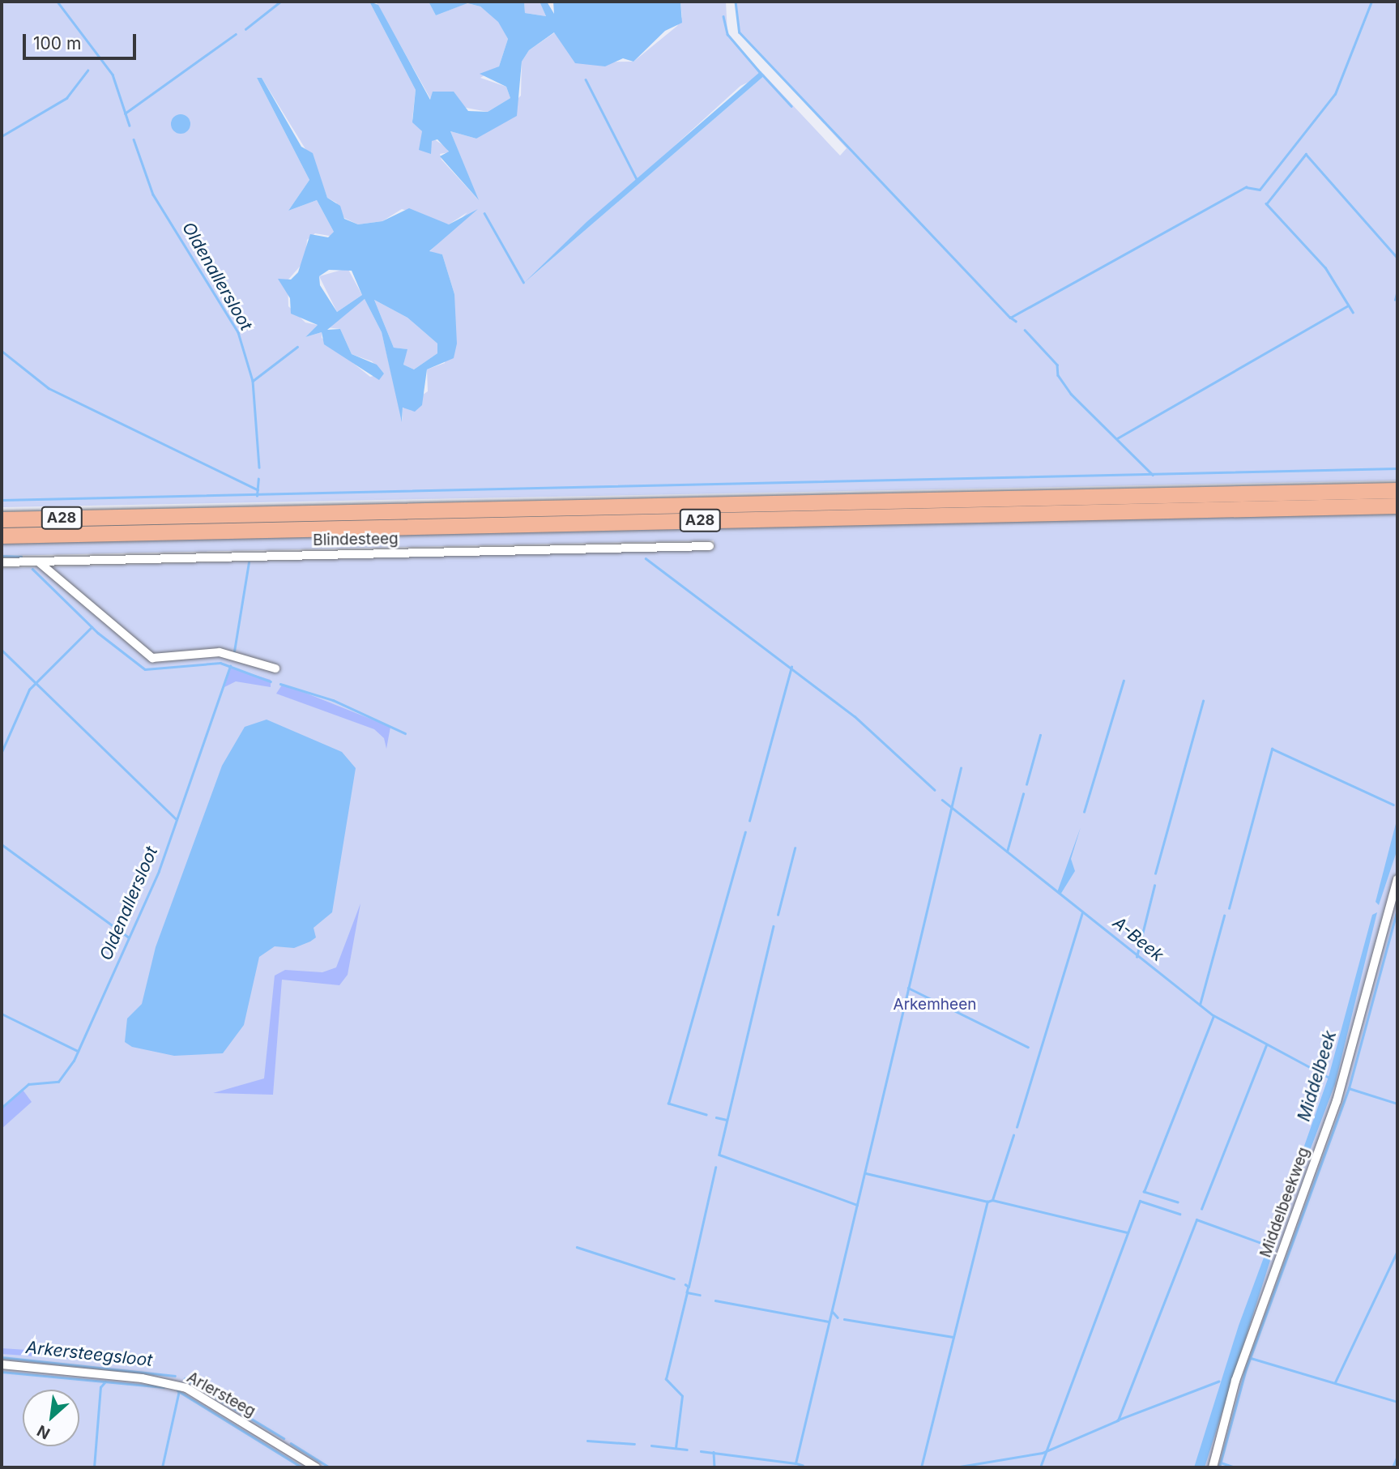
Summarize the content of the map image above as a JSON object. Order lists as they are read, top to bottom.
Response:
{
  "streets": {
    "highway": ["A28"],
    "street": ["Blindesteeg", "Middelbeekweg", "Arlersteeg"]
  },
  "water": [
    "Oldenallersloot",
    "A-Beek",
    "Middelbeek",
    "Arkersteegsloot"
  ],
  "parks": ["Arkemheen"],
  "scale_bar": "100 m",
  "north": "bottom left"
}
